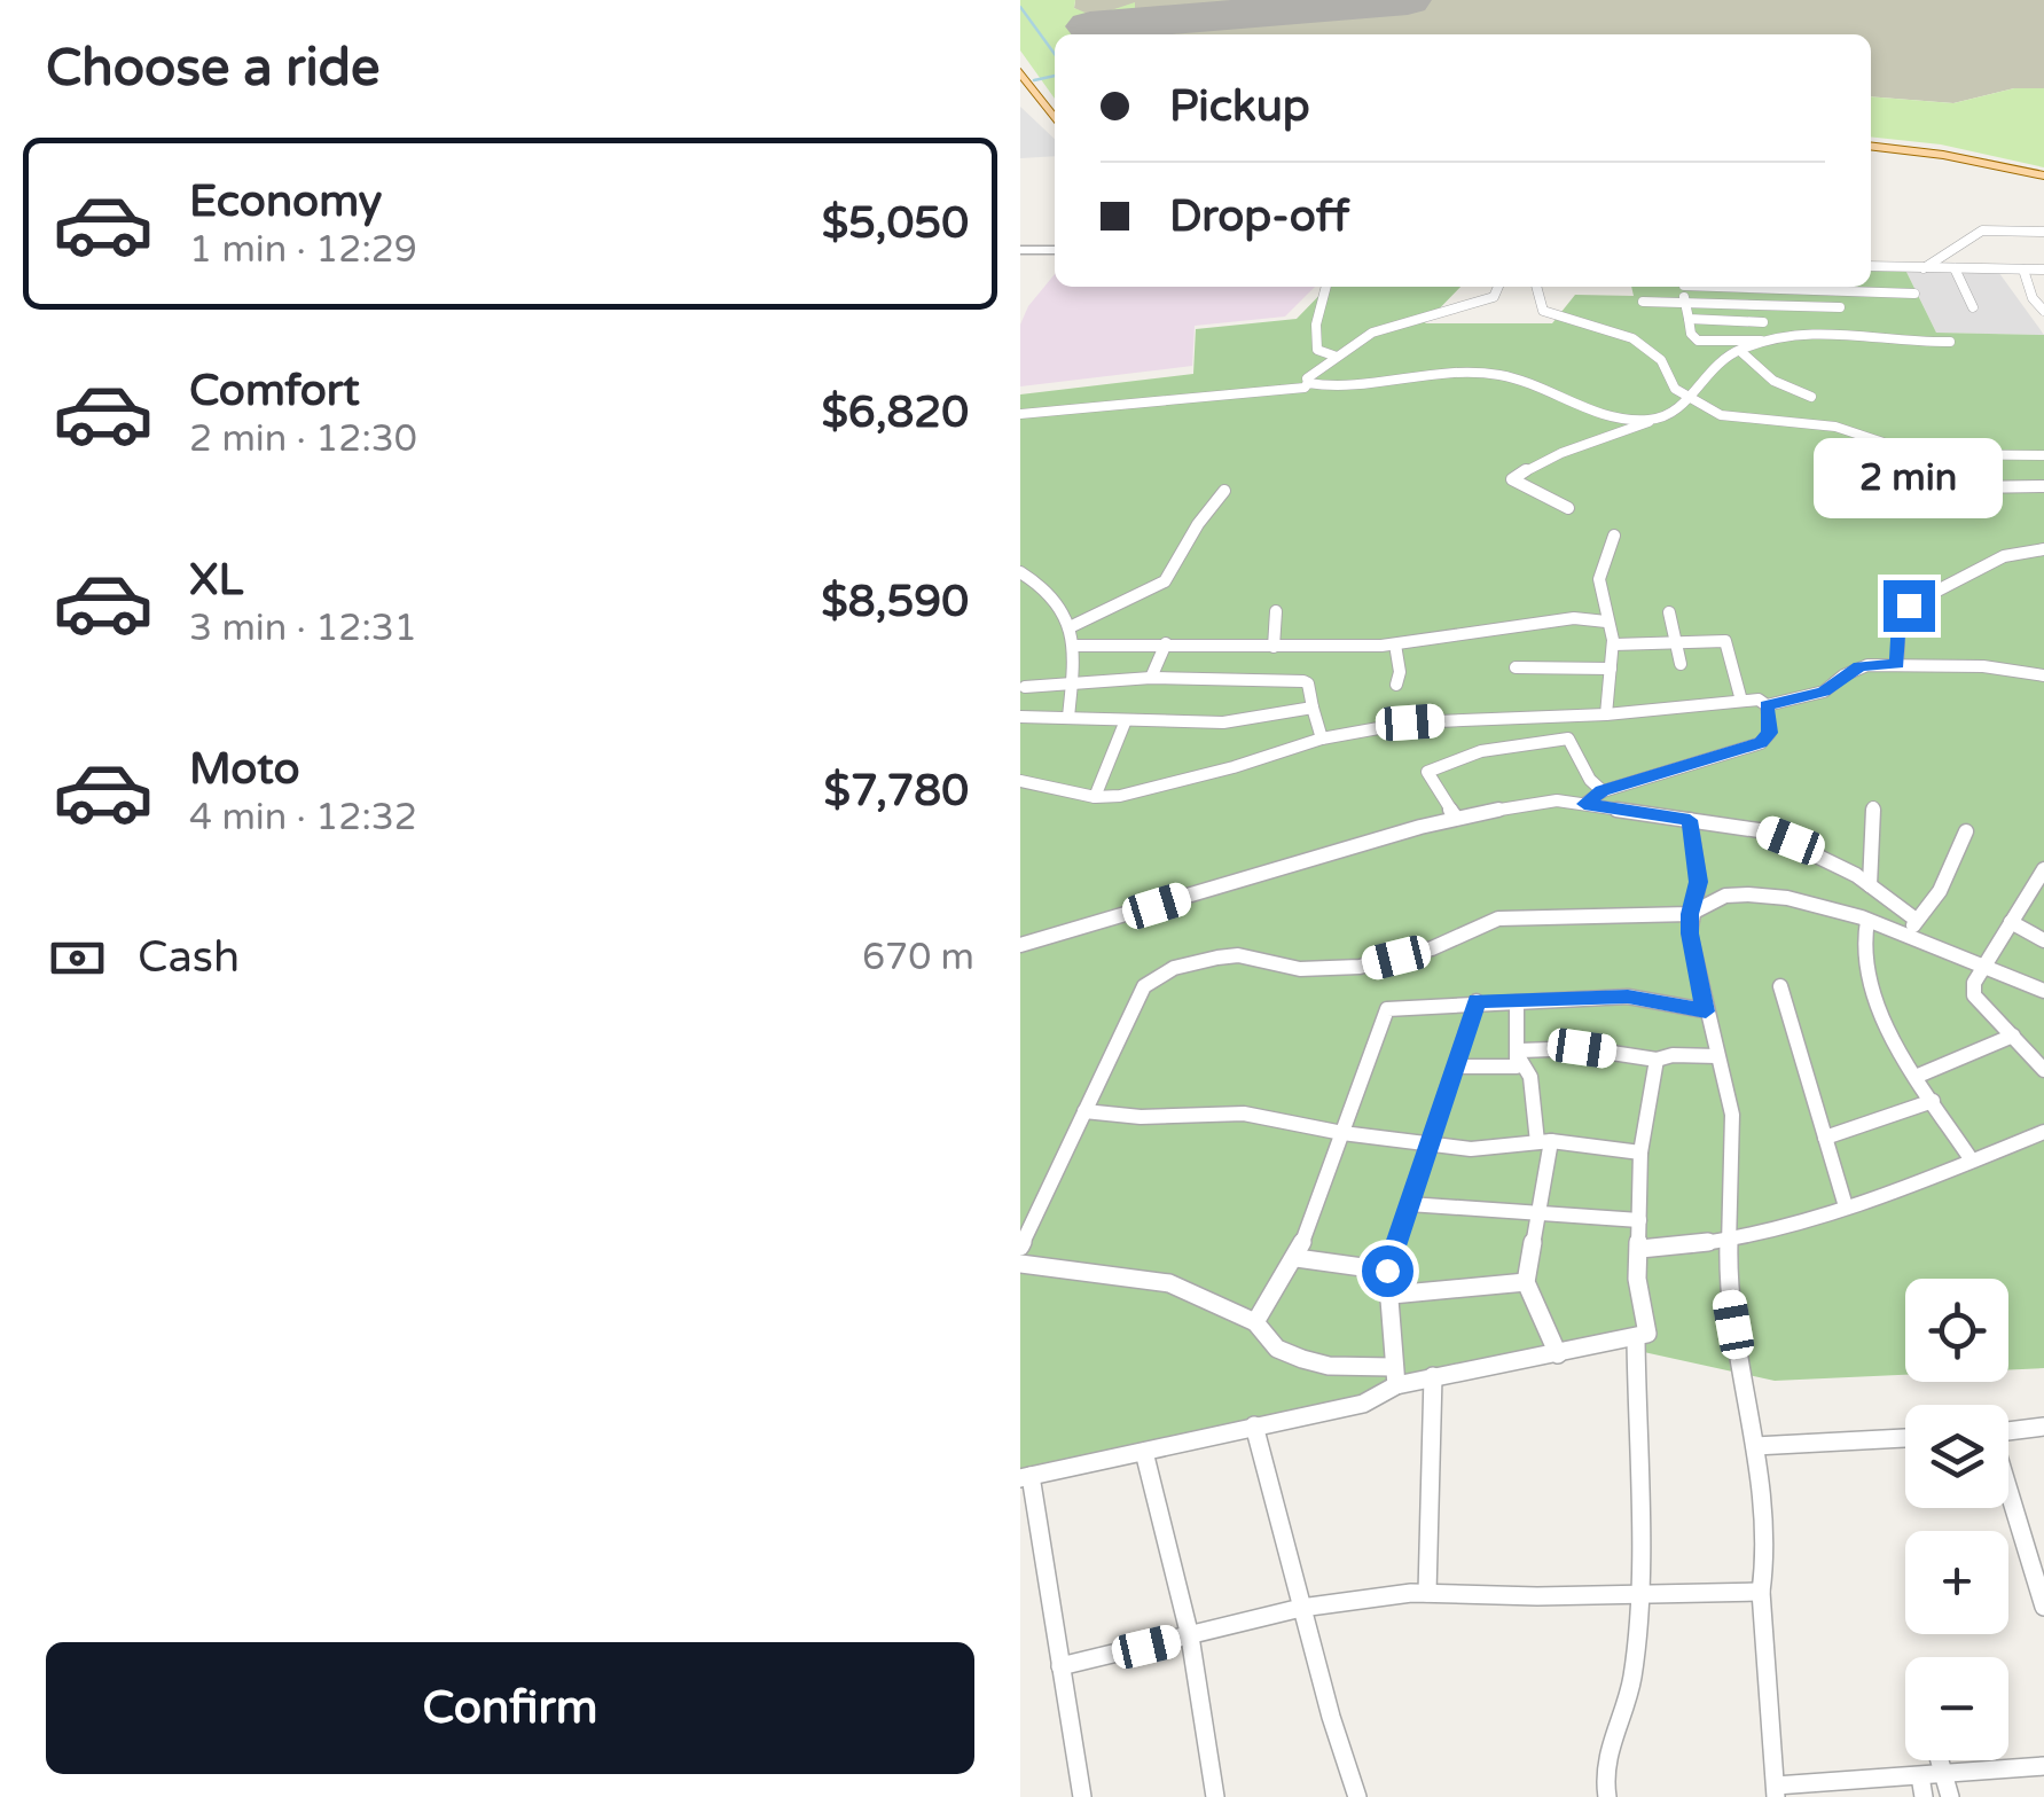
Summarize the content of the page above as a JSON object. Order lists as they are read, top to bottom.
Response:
{
  "page": {
    "heading": "Choose a ride",
    "banner": ["Pickup", "Drop-off"],
    "list": [
      {
        "name": "Economy",
        "note": "1 min · 12:29",
        "value": "$5,050"
      },
      {
        "name": "Comfort",
        "note": "2 min · 12:30",
        "value": "$6,820"
      },
      {
        "name": "XL",
        "note": "3 min · 12:31",
        "value": "$8,590"
      },
      {
        "name": "Moto",
        "note": "4 min · 12:32",
        "value": "$7,780"
      }
    ],
    "bubble": "2 min",
    "pay": ["Cash", "670 m"],
    "map_buttons": ["+", "−"],
    "buttons": "Confirm"
  }
}
